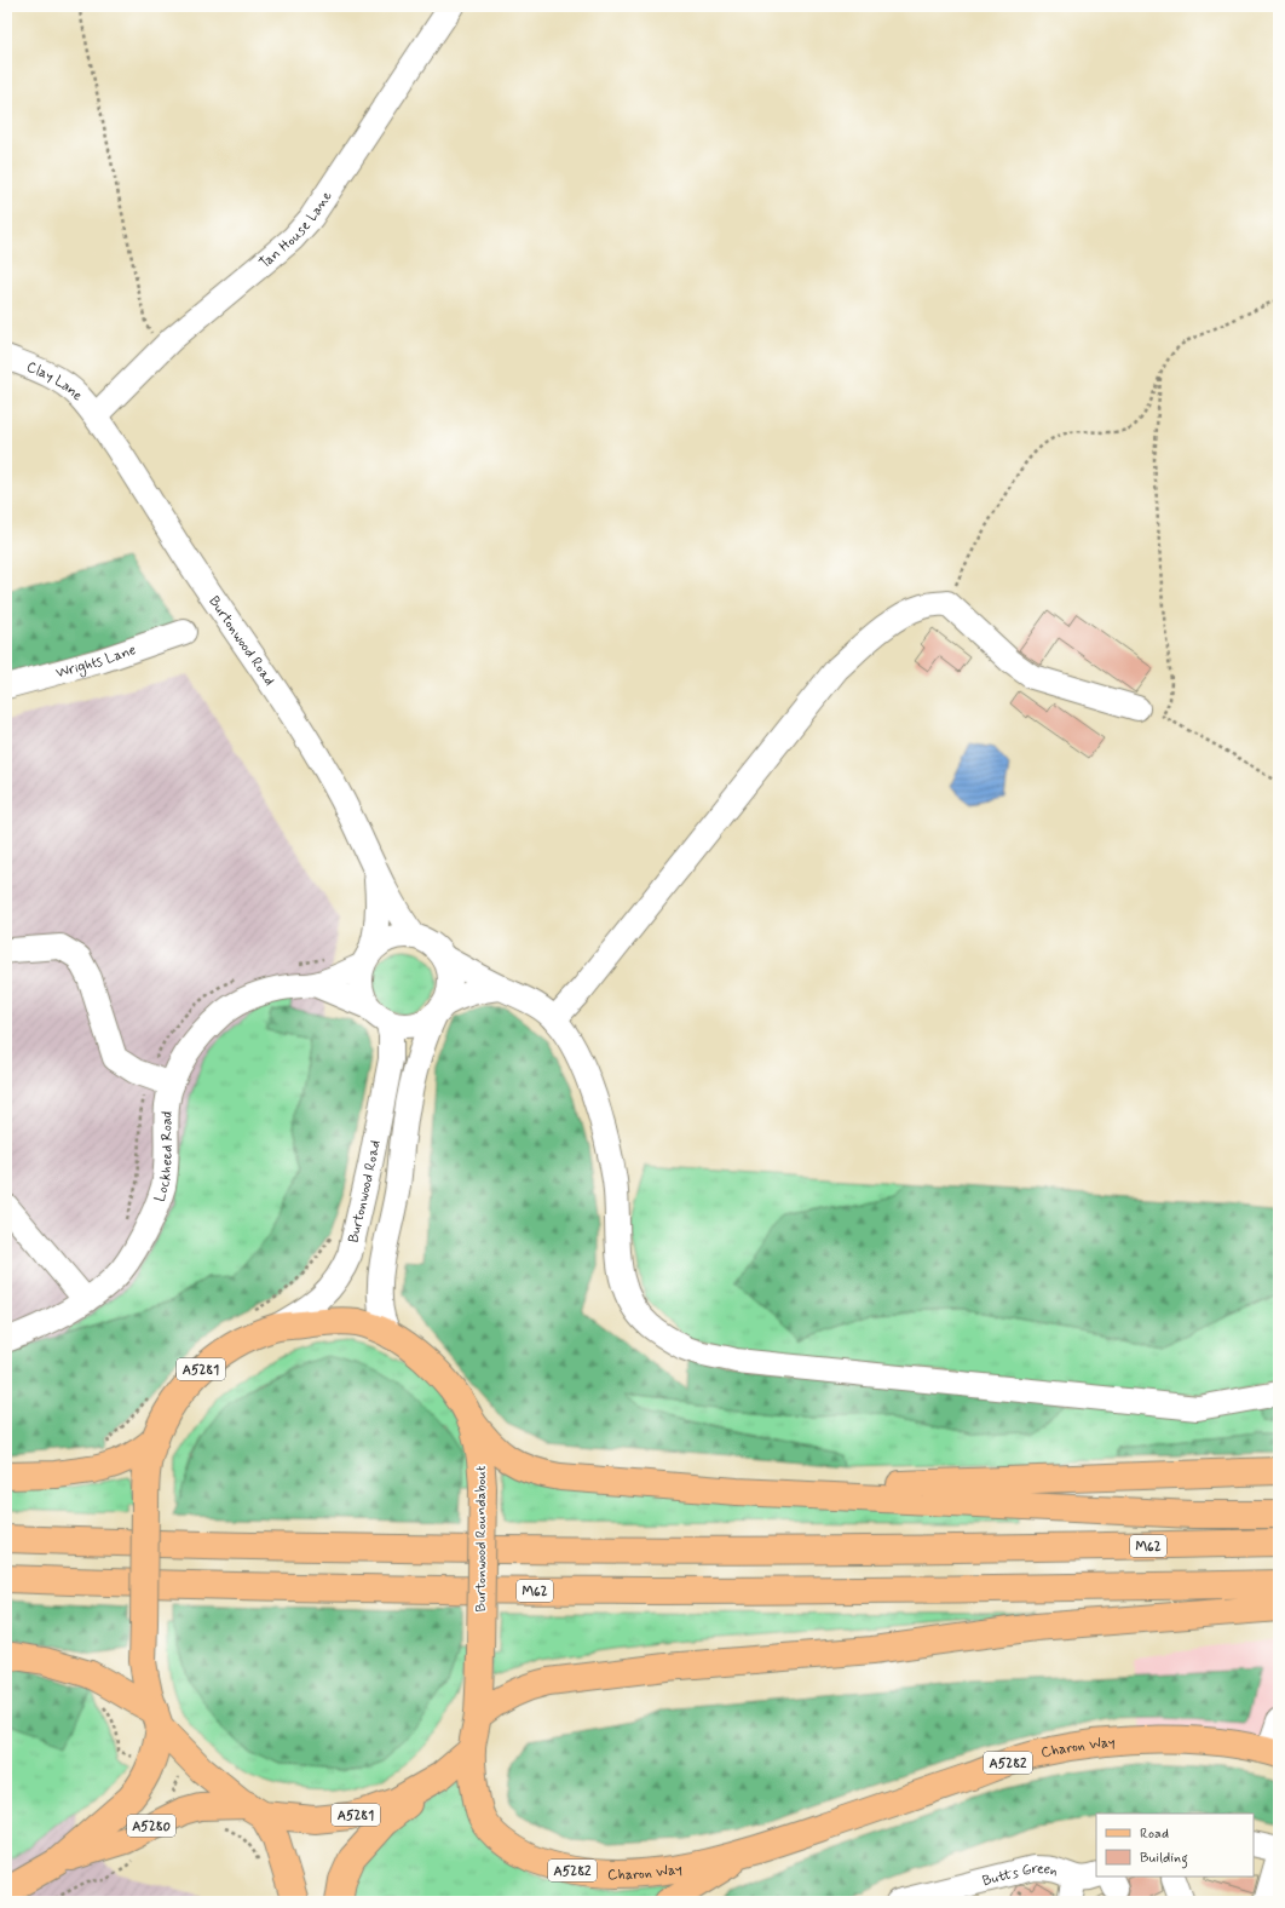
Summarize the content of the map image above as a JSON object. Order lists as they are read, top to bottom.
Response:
{
  "streets": {
    "main road": [
      "A5281",
      "Burtonwood Roundabout",
      "M62",
      "Charon Way",
      "A5282",
      "A5280"
    ],
    "street": [
      "Tan House Lane",
      "Clay Lane",
      "Burtonwood Road",
      "Wrights Lane",
      "Lockheed Road",
      "Butts Green"
    ]
  },
  "crossings": [
    ["Tan House Lane", "Clay Lane"],
    ["Tan House Lane", "Burtonwood Road"],
    ["Clay Lane", "Burtonwood Road"],
    ["Burtonwood Road", "Lockheed Road"],
    ["Burtonwood Road", "Burtonwood Roundabout"],
    ["A5281", "Burtonwood Roundabout"],
    ["A5281", "Charon Way"],
    ["A5281", "A5280"],
    ["Burtonwood Roundabout", "Charon Way"],
    ["Burtonwood Roundabout", "A5280"]
  ],
  "legend": ["Road", "Building"]
}
